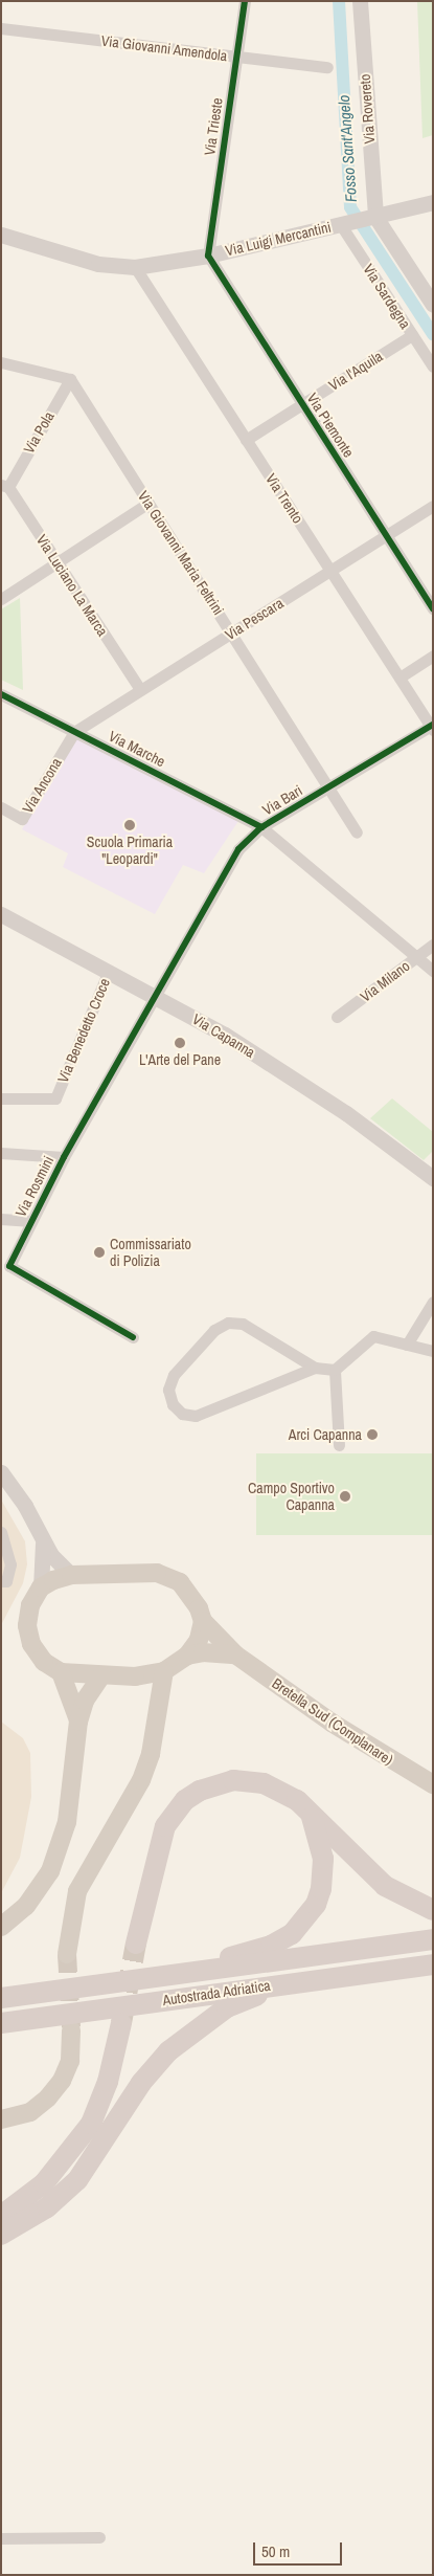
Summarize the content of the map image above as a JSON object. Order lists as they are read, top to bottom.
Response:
{
  "streets": {
    "highway": ["Autostrada Adriatica"],
    "main road": ["Bretella Sud (Complanare)"],
    "street": [
      "Via Giovanni Amendola",
      "Via Rovereto",
      "Via Trieste",
      "Via Luigi Mercantini",
      "Via Sardegna",
      "Via l'Aquila",
      "Via Piemonte",
      "Via Pola",
      "Via Trento",
      "Via Giovanni Maria Feltrini",
      "Via Luciano La Marca",
      "Via Pescara",
      "Via Marche",
      "Via Ancona",
      "Via Bari",
      "Via Milano",
      "Via Benedetto Croce",
      "Via Capanna",
      "Via Rosmini"
    ]
  },
  "crossings": [
    ["Via Giovanni Amendola", "Via Trieste"],
    ["Via Rovereto", "Via Luigi Mercantini"],
    ["Via Trieste", "Via Luigi Mercantini"],
    ["Via Trieste", "Via Piemonte"],
    ["Via Luigi Mercantini", "Via Sardegna"],
    ["Via Luigi Mercantini", "Via Piemonte"],
    ["Via Luigi Mercantini", "Via Trento"],
    ["Via Sardegna", "Via l'Aquila"],
    ["Via l'Aquila", "Via Piemonte"],
    ["Via l'Aquila", "Via Trento"],
    ["Via Piemonte", "Via Pescara"],
    ["Via Pola", "Via Giovanni Maria Feltrini"],
    ["Via Pola", "Via Luciano La Marca"],
    ["Via Trento", "Via Pescara"],
    ["Via Trento", "Via Bari"],
    ["Via Giovanni Maria Feltrini", "Via Pescara"],
    ["Via Giovanni Maria Feltrini", "Via Bari"],
    ["Via Luciano La Marca", "Via Pescara"],
    ["Via Pescara", "Via Marche"],
    ["Via Pescara", "Via Ancona"],
    ["Via Marche", "Via Ancona"],
    ["Via Marche", "Via Bari"],
    ["Via Marche", "Via Milano"],
    ["Via Bari", "Via Capanna"],
    ["Via Bari", "Via Rosmini"],
    ["Via Benedetto Croce", "Via Capanna"],
    ["Via Capanna", "Via Rosmini"]
  ],
  "water": ["Fosso Sant'Angelo"],
  "places": [
    "Scuola Primaria \"Leopardi\"",
    "L'Arte del Pane",
    "Commissariato di Polizia",
    "Arci Capanna",
    "Campo Sportivo Capanna"
  ],
  "scale_bar": "50 m"
}
